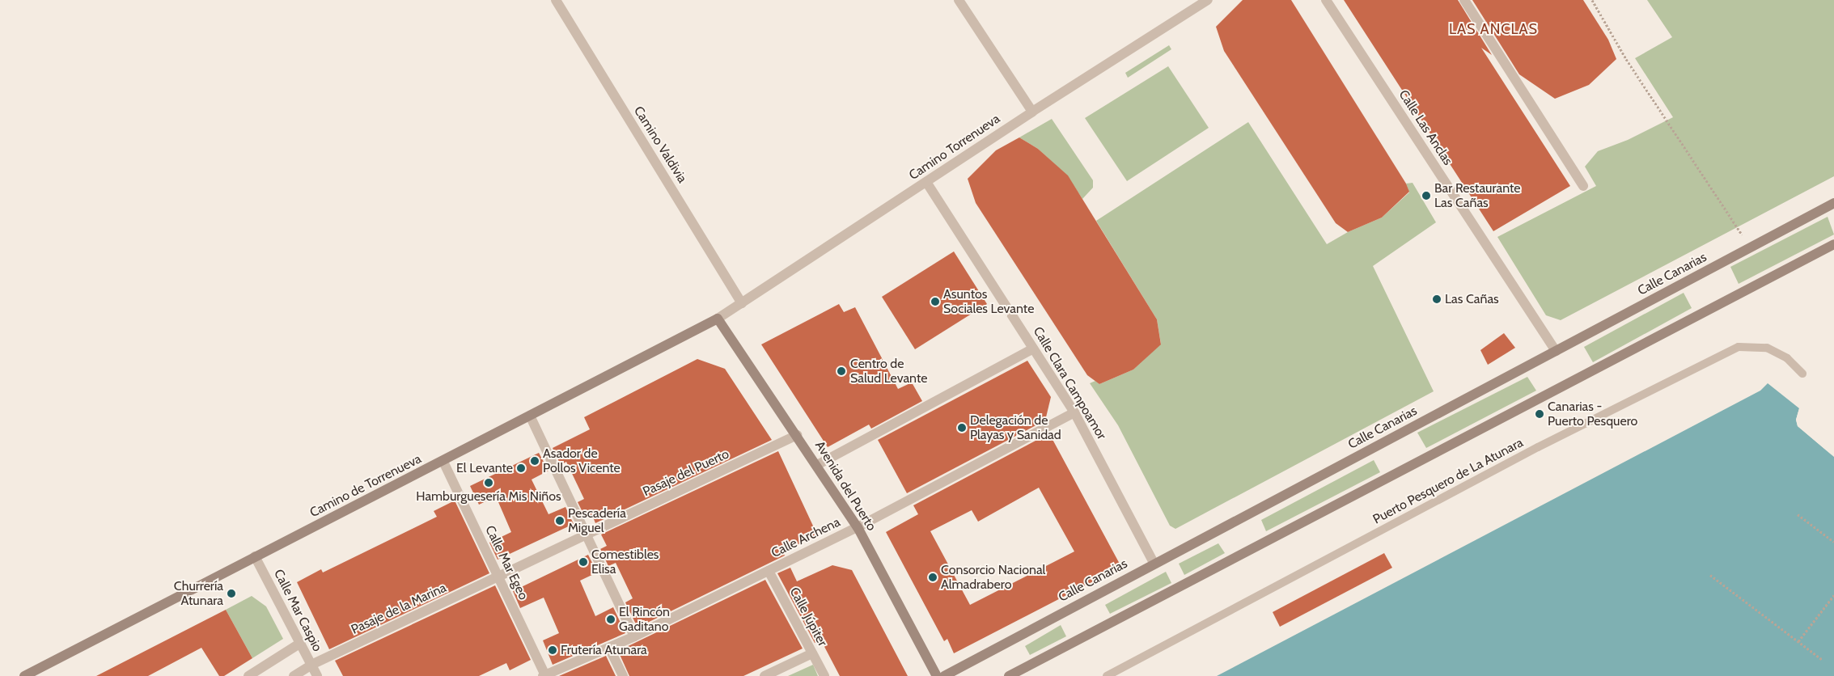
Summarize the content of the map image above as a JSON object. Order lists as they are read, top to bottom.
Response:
{
  "streets": {
    "main road": ["Calle Canarias", "Camino de Torrenueva", "Avenida del Puerto"],
    "street": [
      "Calle Las Anclas",
      "Camino Valdivia",
      "Camino Torrenueva",
      "Calle Clara Campoamor",
      "Pasaje del Puerto",
      "Calle Archena",
      "Calle Mar Egeo",
      "Pasaje de la Marina",
      "Calle Mar Caspio",
      "Calle Júpiter"
    ],
    "lane": ["Puerto Pesquero de La Atunara"]
  },
  "crossings": [
    ["Calle Las Anclas", "Calle Canarias"],
    ["Camino Valdivia", "Camino Torrenueva"],
    ["Camino Torrenueva", "Calle Clara Campoamor"],
    ["Camino Torrenueva", "Camino de Torrenueva"],
    ["Camino Torrenueva", "Avenida del Puerto"],
    ["Calle Canarias", "Calle Clara Campoamor"],
    ["Calle Clara Campoamor", "Calle Archena"],
    ["Pasaje del Puerto", "Avenida del Puerto"],
    ["Pasaje del Puerto", "Calle Mar Egeo"],
    ["Pasaje del Puerto", "Pasaje de la Marina"],
    ["Camino de Torrenueva", "Avenida del Puerto"],
    ["Camino de Torrenueva", "Calle Mar Egeo"],
    ["Camino de Torrenueva", "Calle Mar Caspio"],
    ["Avenida del Puerto", "Calle Archena"],
    ["Calle Archena", "Calle Mar Egeo"],
    ["Calle Archena", "Calle Júpiter"],
    ["Calle Mar Egeo", "Pasaje de la Marina"],
    ["Pasaje de la Marina", "Calle Mar Caspio"]
  ],
  "districts": ["LAS ANCLAS"],
  "places": [
    "Bar Restaurante Las Cañas",
    "Las Cañas",
    "Asuntos Sociales Levante",
    "Centro de Salud Levante",
    "Canarias - Puerto Pesquero",
    "Delegación de Playas y Sanidad",
    "Asador de Pollos Vicente",
    "El Levante",
    "Hamburguesería Mis Niños",
    "Pescadería Miguel",
    "Comestibles Elisa",
    "Consorcio Nacional Almadrabero",
    "Churrería Atunara",
    "El Rincón Gaditano",
    "Frutería Atunara"
  ]
}
